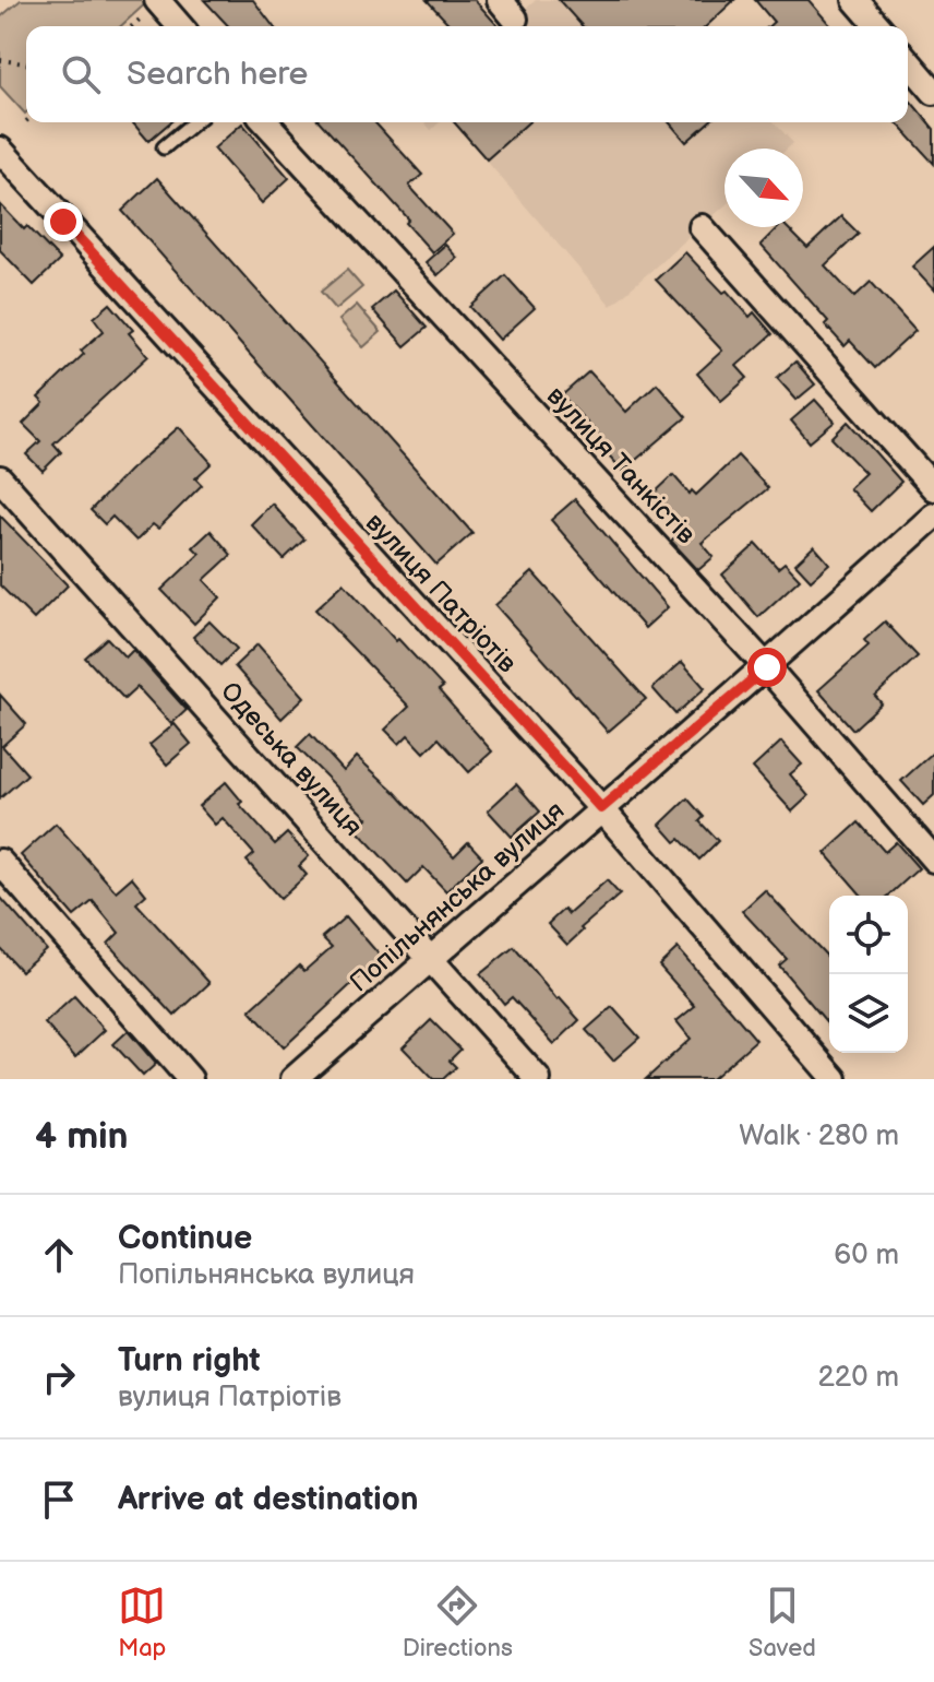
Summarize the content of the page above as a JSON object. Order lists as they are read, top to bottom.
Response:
{
  "streets": {
    "street": [
      "вулиця Танкістів",
      "вулиця Патріотів",
      "Одеська вулиця",
      "Попільнянська вулиця"
    ]
  },
  "crossings": [
    ["вулиця Танкістів", "Попільнянська вулиця"],
    ["вулиця Патріотів", "Попільнянська вулиця"],
    ["Одеська вулиця", "Попільнянська вулиця"]
  ],
  "north": "bottom right",
  "page": {
    "search": "Search here",
    "heading": ["4 min", "Walk · 280 m"],
    "list": [
      ["Continue", "Попільнянська вулиця", "60 m"],
      ["Turn right", "вулиця Патріотів", "220 m"],
      "Arrive at destination"
    ],
    "nav": ["Map", "Directions", "Saved"]
  }
}
